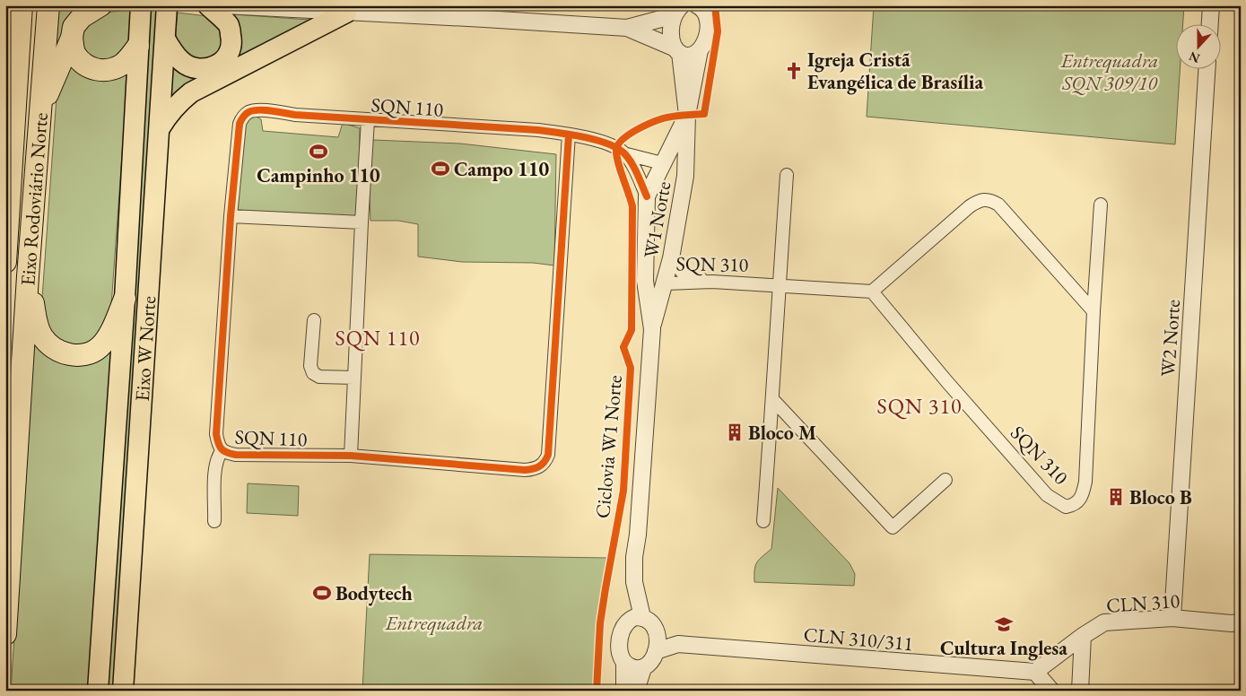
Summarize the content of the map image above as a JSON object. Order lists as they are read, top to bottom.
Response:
{
  "streets": {
    "highway": ["Eixo Rodoviário Norte"],
    "main road": ["Eixo W Norte"],
    "street": [
      "SQN 110",
      "W1 Norte",
      "SQN 310",
      "W2 Norte",
      "CLN 310",
      "CLN 310/311"
    ],
    "cycle path": ["Ciclovia W1 Norte"]
  },
  "crossings": [
    ["SQN 110", "W1 Norte"],
    ["W1 Norte", "SQN 310"],
    ["W1 Norte", "CLN 310/311"],
    ["W2 Norte", "CLN 310"],
    ["CLN 310", "CLN 310/311"]
  ],
  "districts": ["SQN 110", "SQN 310"],
  "parks": ["Entrequadra SQN 309/10", "Entrequadra"],
  "places": {
    "church": ["Igreja Cristã Evangélica de Brasília"],
    "sports": ["Campinho 110", "Campo 110", "Bodytech"],
    "building": ["Bloco M", "Bloco B"],
    "school or university": ["Cultura Inglesa"]
  },
  "north": "bottom"
}
